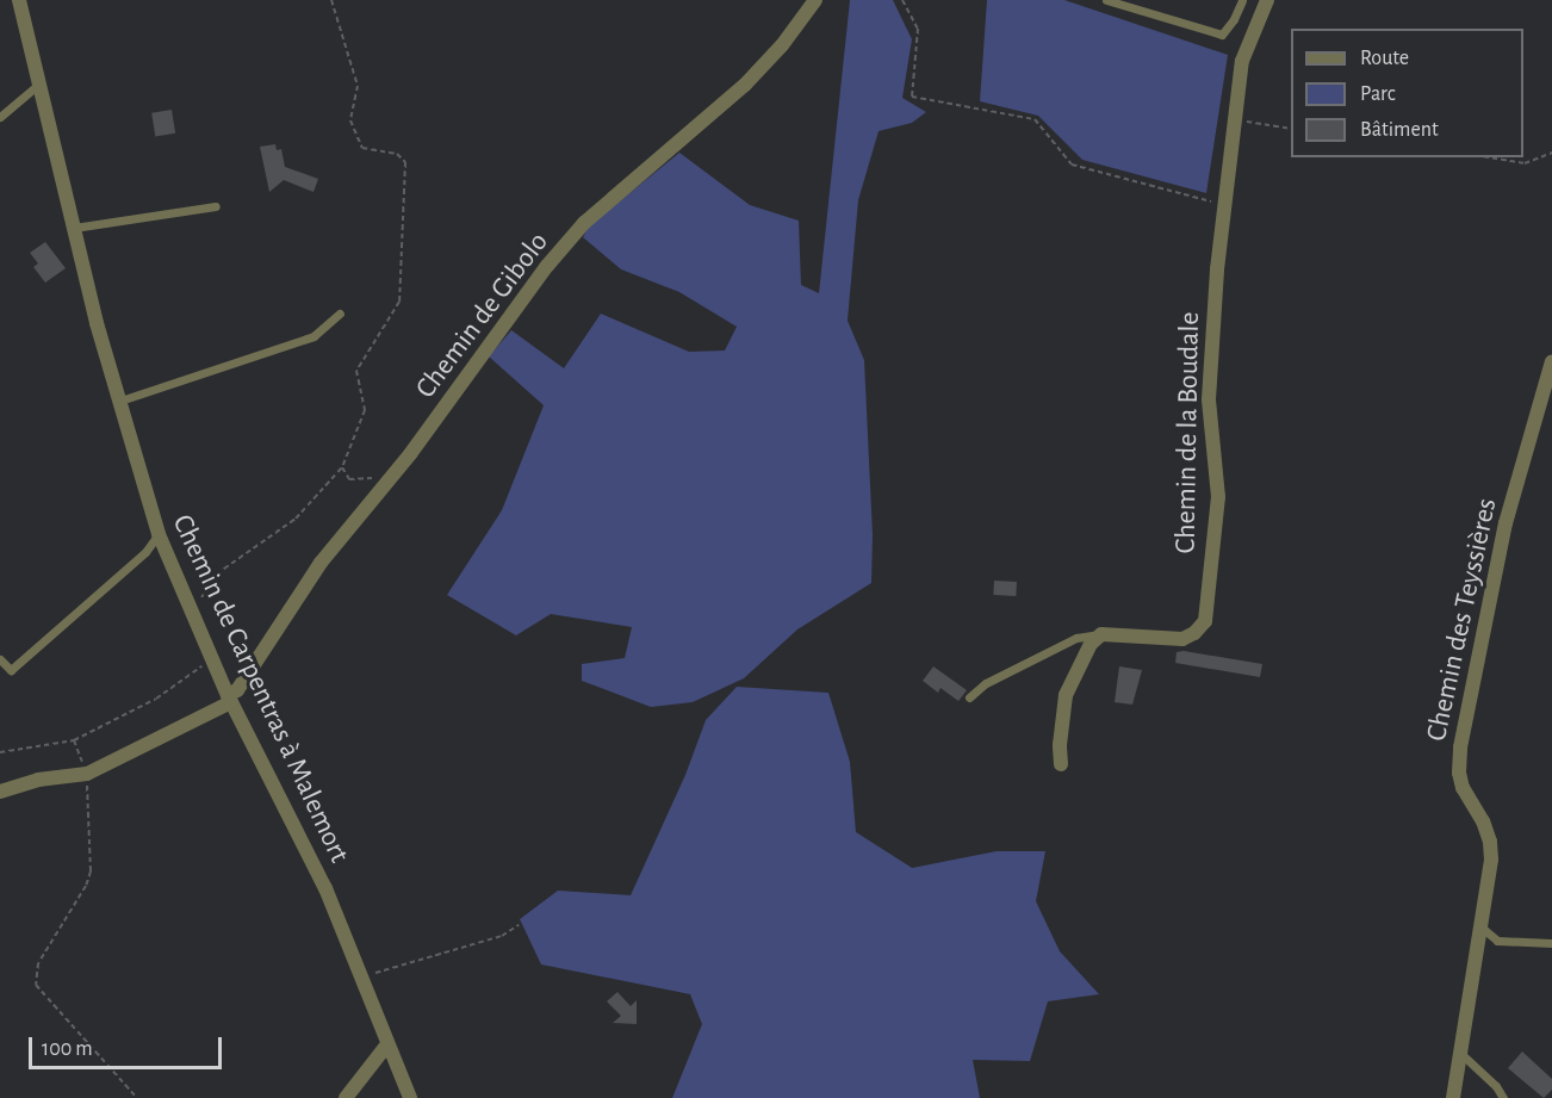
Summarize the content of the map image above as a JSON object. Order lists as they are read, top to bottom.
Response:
{
  "streets": {
    "street": [
      "Chemin de Gibolo",
      "Chemin de la Boudale",
      "Chemin des Teyssières",
      "Chemin de Carpentras à Malemort"
    ]
  },
  "crossings": [
    ["Chemin de Gibolo", "Chemin de Carpentras à Malemort"]
  ],
  "legend": ["Route", "Parc", "Bâtiment"],
  "scale_bar": "100 m"
}
